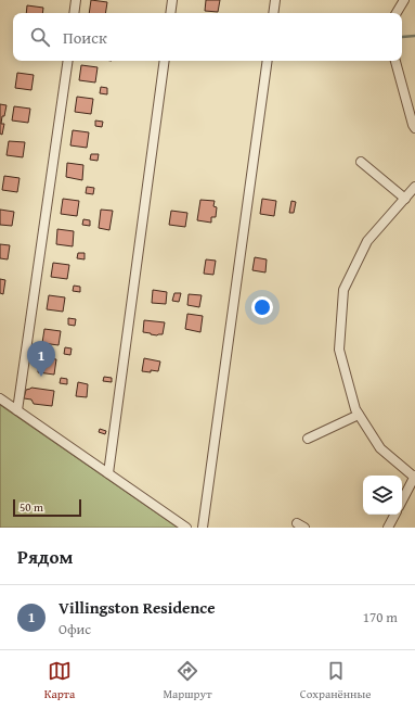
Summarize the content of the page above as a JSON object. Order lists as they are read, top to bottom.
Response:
{
  "scale_bar": "50 m",
  "page": {
    "search": "Поиск",
    "pins": "1",
    "scale": "50 m",
    "heading": "Рядом",
    "list": [
      {
        "mark": "1",
        "name": "Villingston Residence",
        "note": "Офис",
        "value": "170 m"
      }
    ],
    "nav": ["Карта", "Маршрут", "Сохранённые"]
  }
}
